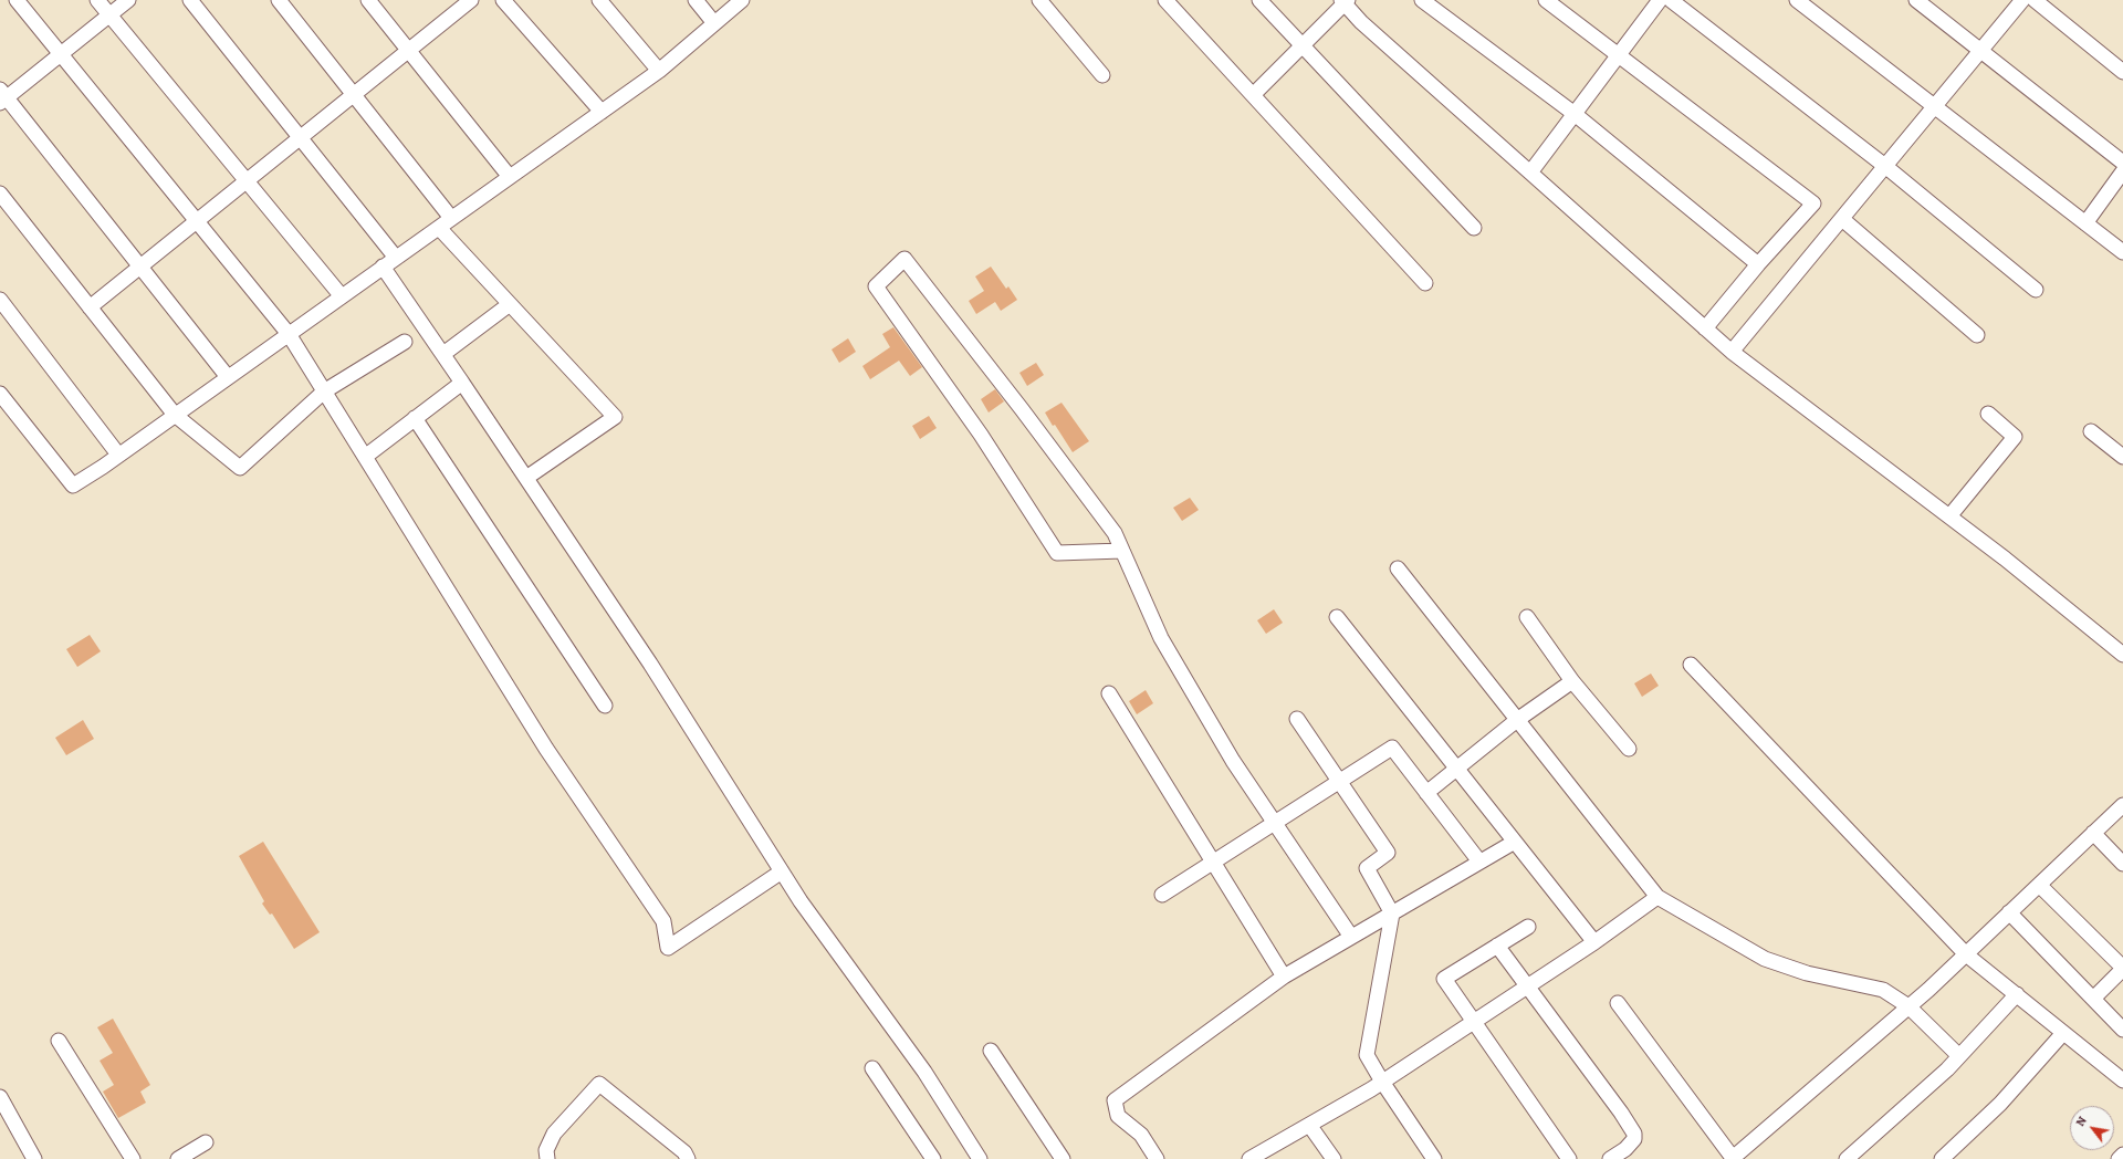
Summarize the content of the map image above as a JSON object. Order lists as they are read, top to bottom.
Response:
{
  "north": "top left"
}
